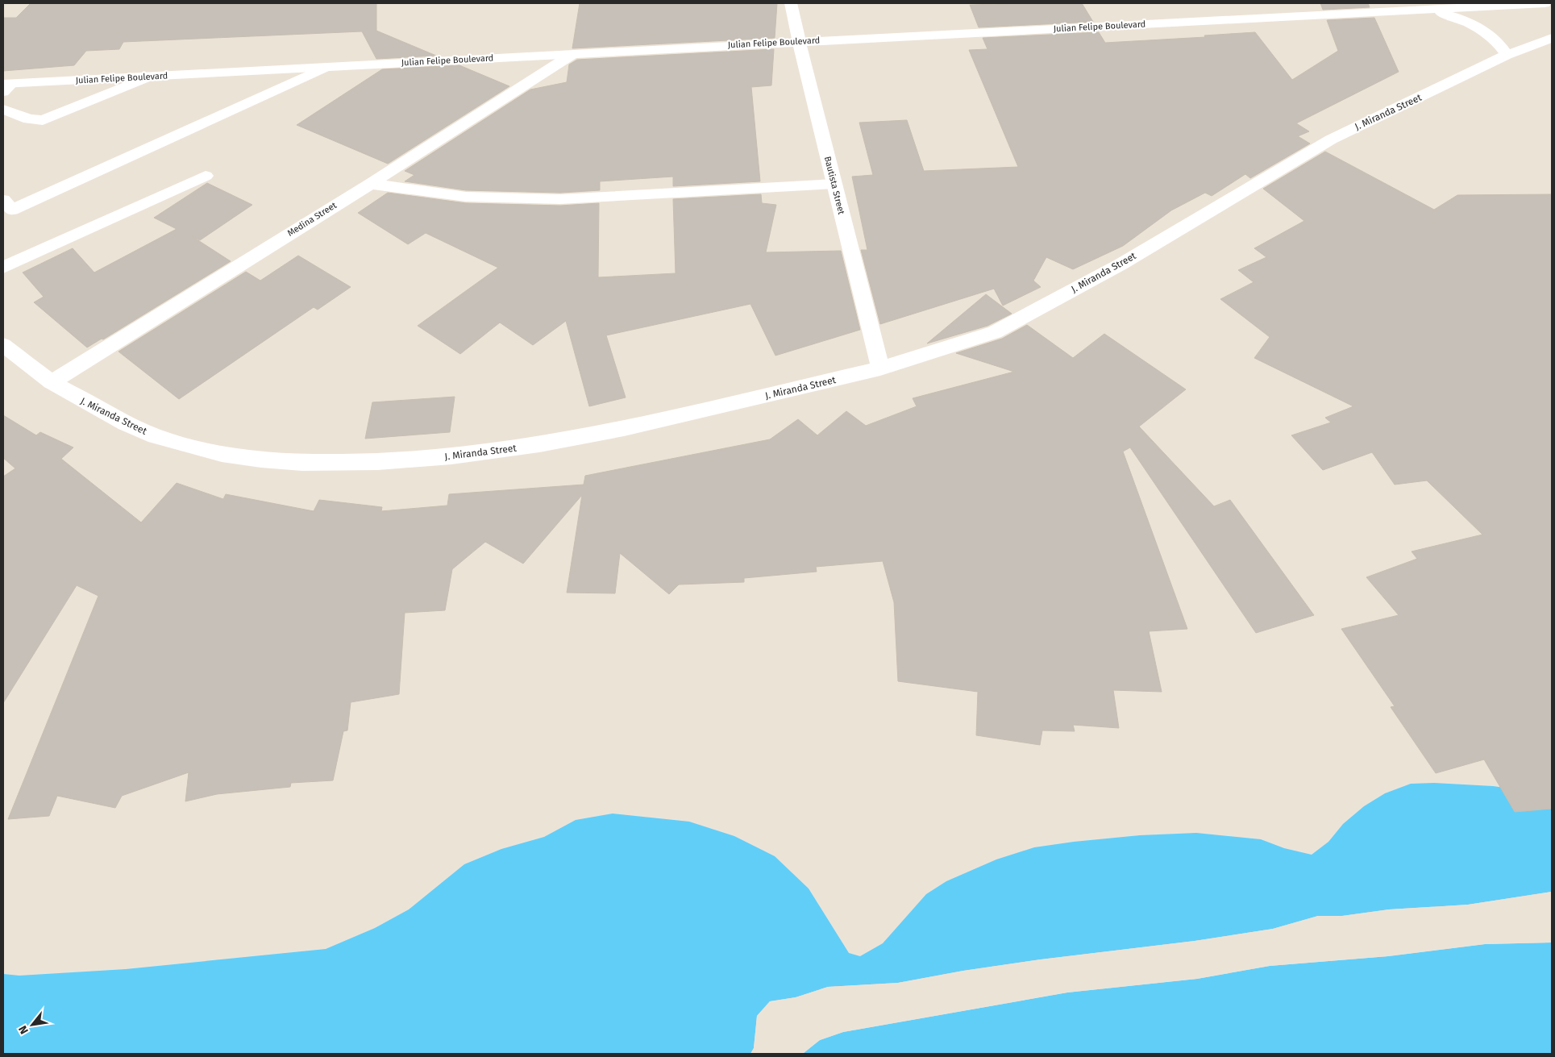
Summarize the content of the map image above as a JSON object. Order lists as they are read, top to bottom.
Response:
{
  "streets": {
    "main road": [
      "Julian Felipe Boulevard",
      "J. Miranda Street",
      "Bautista Street",
      "Medina Street"
    ]
  },
  "crossings": [
    ["Julian Felipe Boulevard", "Bautista Street"],
    ["Julian Felipe Boulevard", "Medina Street"],
    ["J. Miranda Street", "Bautista Street"],
    ["J. Miranda Street", "Medina Street"]
  ],
  "north": "bottom left"
}
